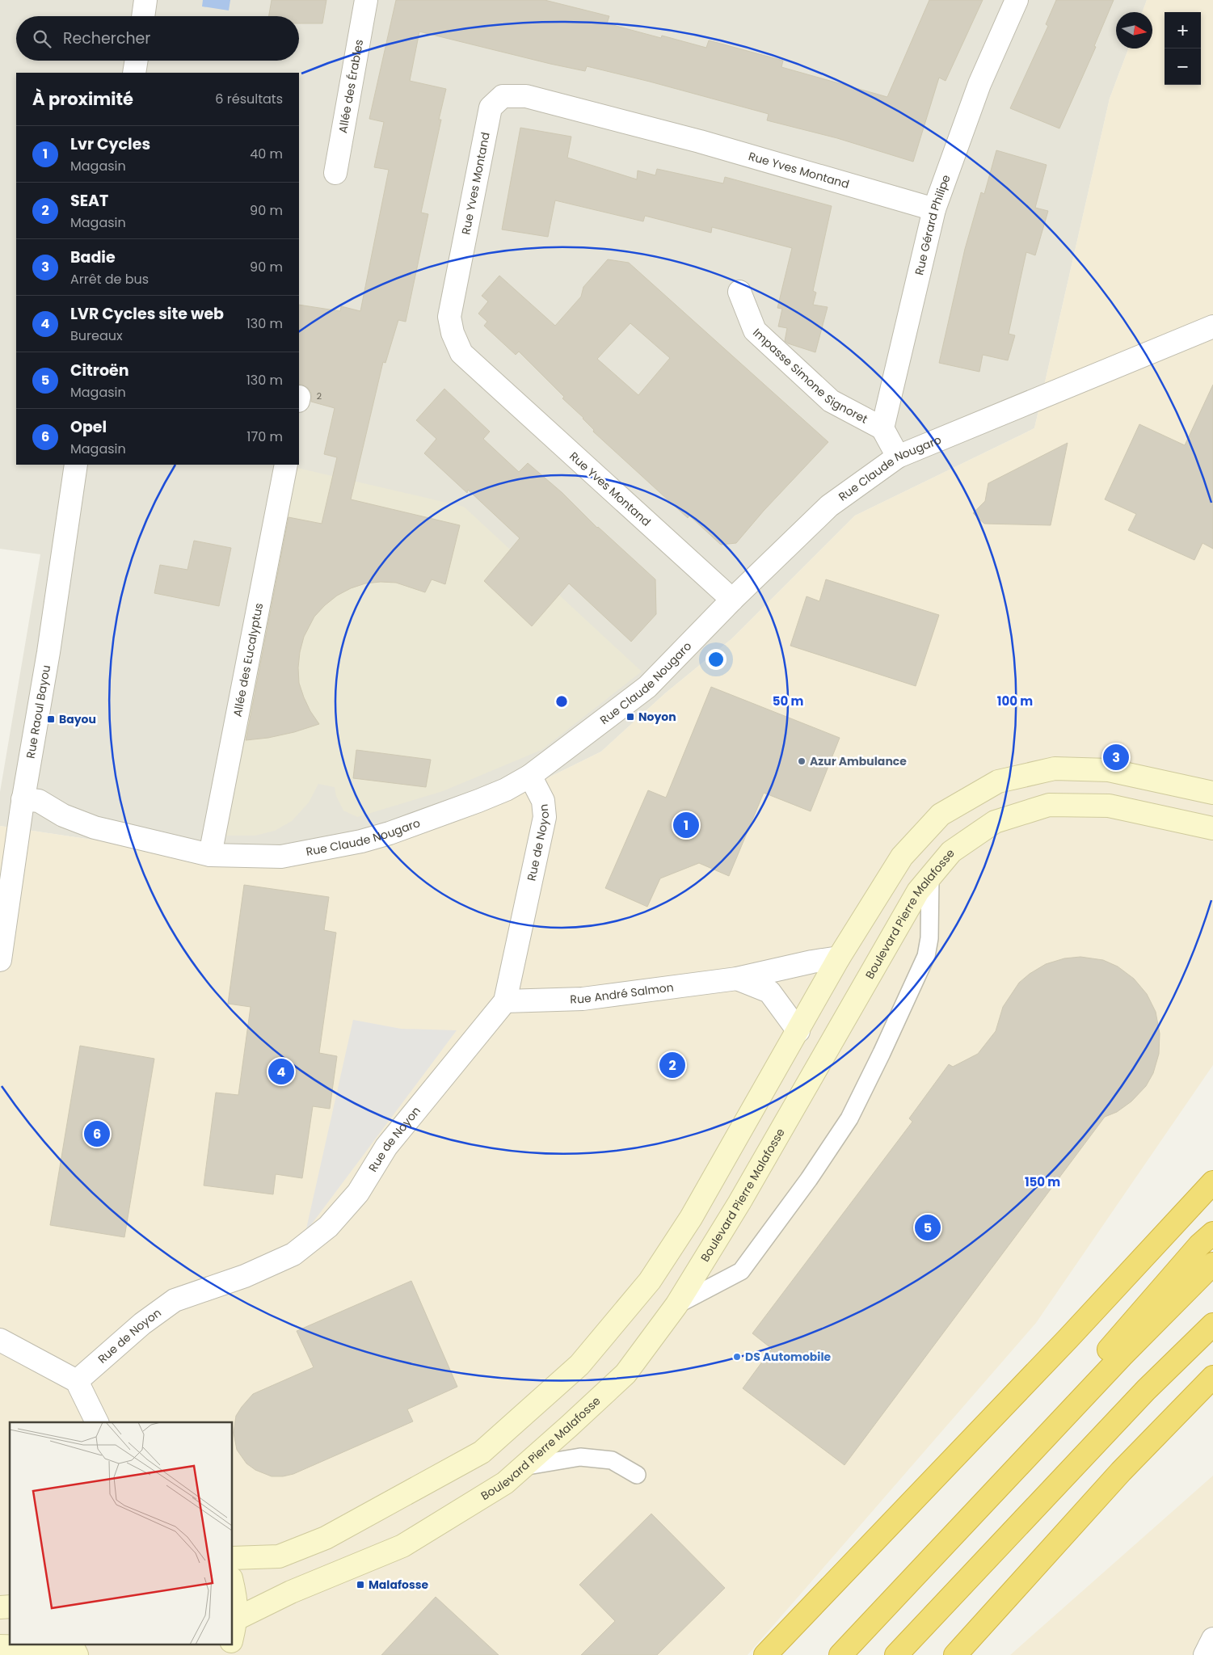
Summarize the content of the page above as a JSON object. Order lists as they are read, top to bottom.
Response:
{
  "streets": {
    "street": [
      "Allée des Érables",
      "Rue Yves Montand",
      "Rue Gérard Philipe",
      "Impasse Simone Signoret",
      "Rue Claude Nougaro",
      "Allée des Eucalyptus",
      "Rue Raoul Bayou",
      "Rue de Noyon",
      "Boulevard Pierre Malafosse",
      "Rue André Salmon"
    ]
  },
  "crossings": [
    ["Rue Yves Montand", "Rue Gérard Philipe"],
    ["Rue Yves Montand", "Rue Claude Nougaro"],
    ["Rue Gérard Philipe", "Impasse Simone Signoret"],
    ["Rue Claude Nougaro", "Allée des Eucalyptus"],
    ["Rue Claude Nougaro", "Rue Raoul Bayou"],
    ["Rue Claude Nougaro", "Rue de Noyon"],
    ["Rue de Noyon", "Rue André Salmon"]
  ],
  "places": {
    "transit": ["Noyon", "Bayou", "Malafosse"],
    "other": ["Azur Ambulance", "DS Automobile"]
  },
  "house_numbers": ["2"],
  "north": "right",
  "page": {
    "map_buttons": ["+", "−"],
    "search": "Rechercher",
    "heading": ["À proximité", "6 résultats"],
    "list": [
      {
        "mark": "1",
        "name": "Lvr Cycles",
        "note": "Magasin",
        "value": "40 m"
      },
      {
        "mark": "2",
        "name": "SEAT",
        "note": "Magasin",
        "value": "90 m"
      },
      {
        "mark": "3",
        "name": "Badie",
        "note": "Arrêt de bus",
        "value": "90 m"
      },
      {
        "mark": "4",
        "name": "LVR Cycles site web",
        "note": "Bureaux",
        "value": "130 m"
      },
      {
        "mark": "5",
        "name": "Citroën",
        "note": "Magasin",
        "value": "130 m"
      },
      {
        "mark": "6",
        "name": "Opel",
        "note": "Magasin",
        "value": "170 m"
      }
    ],
    "pins": [
      "3",
      "1",
      "2",
      "4",
      "6",
      "5"
    ]
  },
  "rings": ["50 m", "100 m", "150 m"]
}
